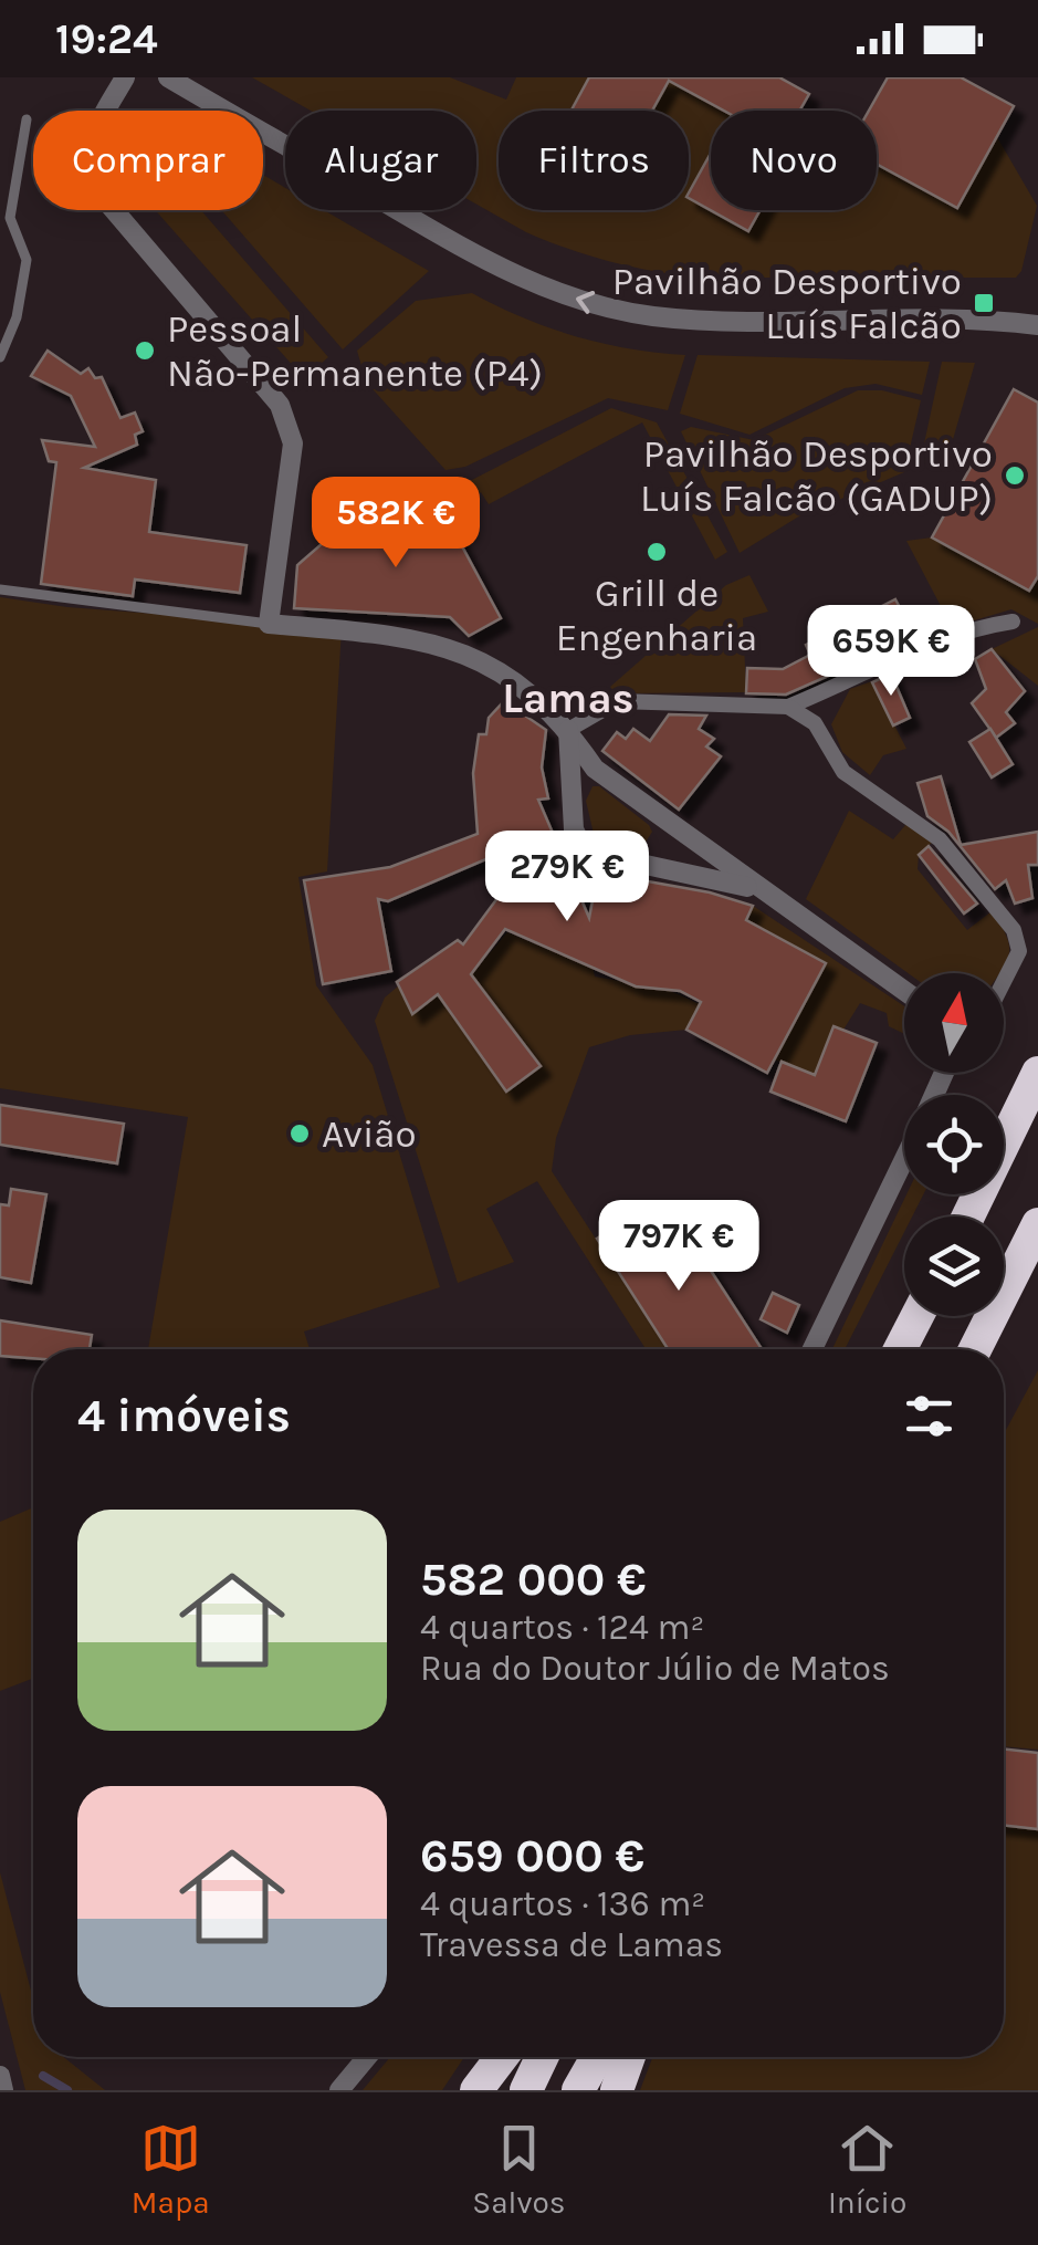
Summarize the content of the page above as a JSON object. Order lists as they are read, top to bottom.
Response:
{
  "districts": ["Lamas"],
  "places": {
    "transit": ["Pavilhão Desportivo Luís Falcão"],
    "other": [
      "Pessoal Não-Permanente (P4)",
      "Pavilhão Desportivo Luís Falcão (GADUP)",
      "Grill de Engenharia",
      "Avião"
    ]
  },
  "north": "top",
  "page": {
    "status": "19:24",
    "chip": [
      "Comprar",
      "Alugar",
      "Filtros",
      "Novo"
    ],
    "price": [
      "582K €",
      "659K €",
      "279K €",
      "797K €"
    ],
    "heading": "4 imóveis",
    "list": [
      {
        "name": "582 000 €",
        "note": "4 quartos · 124 m² · Rua do Doutor Júlio de Matos"
      },
      {
        "name": "659 000 €",
        "note": "4 quartos · 136 m² · Travessa de Lamas"
      }
    ],
    "tabs": ["Mapa", "Salvos", "Início"]
  }
}
